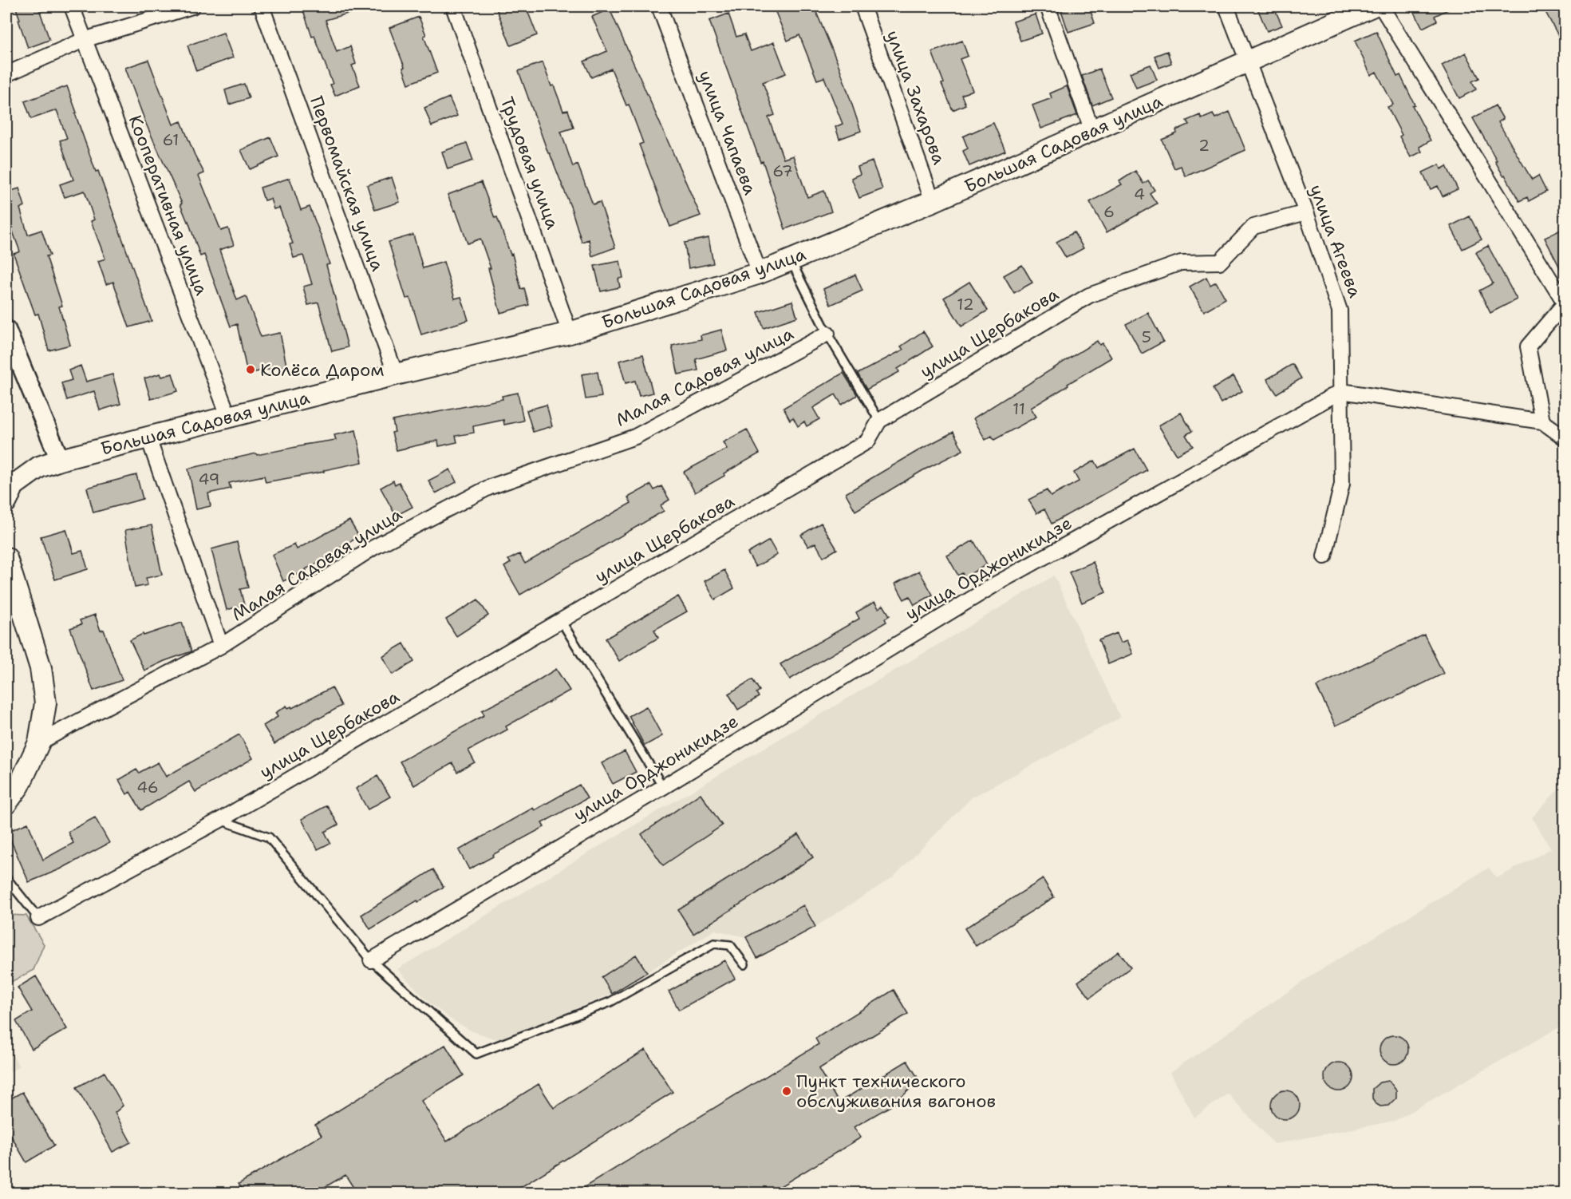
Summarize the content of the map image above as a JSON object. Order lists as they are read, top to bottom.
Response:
{
  "streets": {
    "main road": ["Большая Садовая улица"],
    "street": [
      "улица Захарова",
      "улица Чапаева",
      "Трудовая улица",
      "Первомайская улица",
      "Кооперативная улица",
      "улица Агеева",
      "улица Щербакова",
      "Малая Садовая улица",
      "улица Орджоникидзе"
    ]
  },
  "crossings": [
    ["улица Захарова", "Большая Садовая улица"],
    ["улица Чапаева", "Большая Садовая улица"],
    ["Большая Садовая улица", "Трудовая улица"],
    ["Большая Садовая улица", "Первомайская улица"],
    ["Большая Садовая улица", "Кооперативная улица"],
    ["Большая Садовая улица", "улица Агеева"],
    ["улица Агеева", "улица Щербакова"],
    ["улица Агеева", "улица Орджоникидзе"]
  ],
  "places": ["Колёса Даром", "Пункт технического обслуживания вагонов"],
  "house_numbers": [
    "61",
    "2",
    "67",
    "4",
    "6",
    "12",
    "5",
    "11",
    "49",
    "46"
  ]
}
